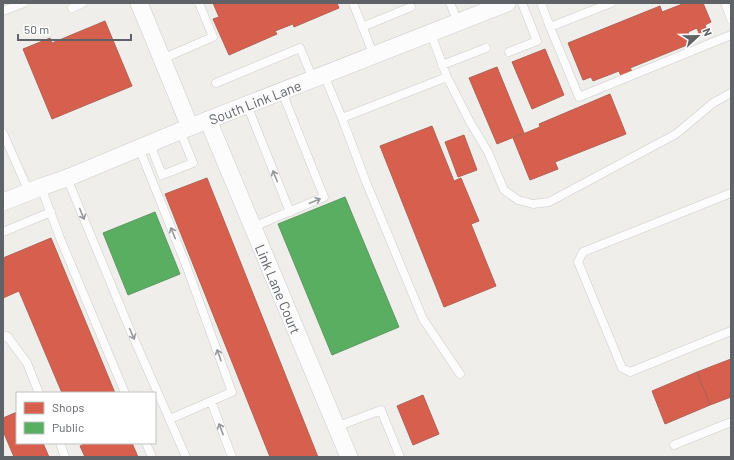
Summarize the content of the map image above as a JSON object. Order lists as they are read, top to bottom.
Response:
{
  "streets": {
    "street": ["South Link Lane", "Link Lane Court"]
  },
  "crossings": [
    ["South Link Lane", "Link Lane Court"]
  ],
  "legend": ["Shops", "Public"],
  "scale_bar": "50 m",
  "north": "right"
}
